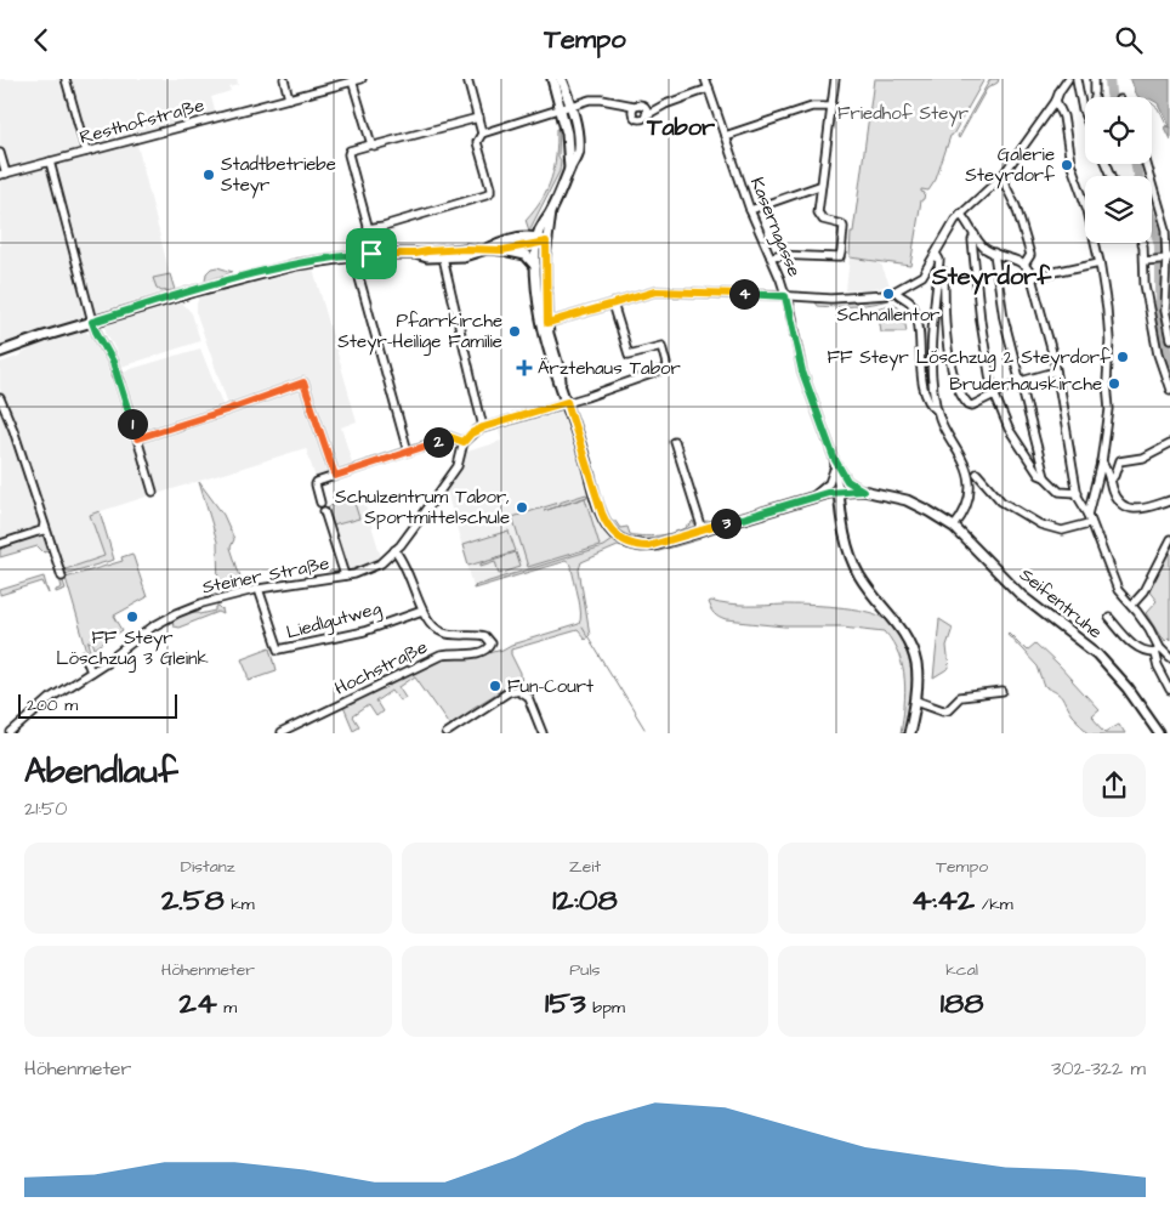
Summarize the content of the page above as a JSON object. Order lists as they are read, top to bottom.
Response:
{
  "streets": {
    "main road": ["Seifentruhe"],
    "street": [
      "Resthofstraße",
      "Kaserngasse",
      "Steiner Straße",
      "Liedlgutweg",
      "Hochstraße"
    ]
  },
  "crossings": [
    ["Kaserngasse", "Seifentruhe"],
    ["Steiner Straße", "Liedlgutweg"],
    ["Steiner Straße", "Hochstraße"],
    ["Liedlgutweg", "Hochstraße"]
  ],
  "districts": ["Tabor", "Steyrdorf"],
  "parks": ["Friedhof Steyr"],
  "places": {
    "other": [
      "Galerie Steyrdorf",
      "Stadtbetriebe Steyr",
      "Schnallentor",
      "Pfarrkirche Steyr-Heilige Familie",
      "FF Steyr Löschzug 2 Steyrdorf",
      "Bruderhauskirche",
      "Schulzentrum Tabor, Sportmittelschule",
      "FF Steyr Löschzug 3 Gleink",
      "Fun-Court"
    ],
    "health": ["Ärztehaus Tabor"]
  },
  "scale_bar": "200 m",
  "page": {
    "header": "Tempo",
    "pins": [
      "4",
      "1",
      "2",
      "3"
    ],
    "scale": "200 m",
    "heading": ["Abendlauf", "21:50"],
    "stats": [
      ["Distanz", "2.58 km"],
      ["Zeit", "12:08"],
      ["Tempo", "4:42 /km"],
      ["Höhenmeter", "24 m"],
      ["Puls", "153 bpm"],
      ["kcal", "188"]
    ],
    "chart": ["Höhenmeter", "302–322 m"]
  }
}
